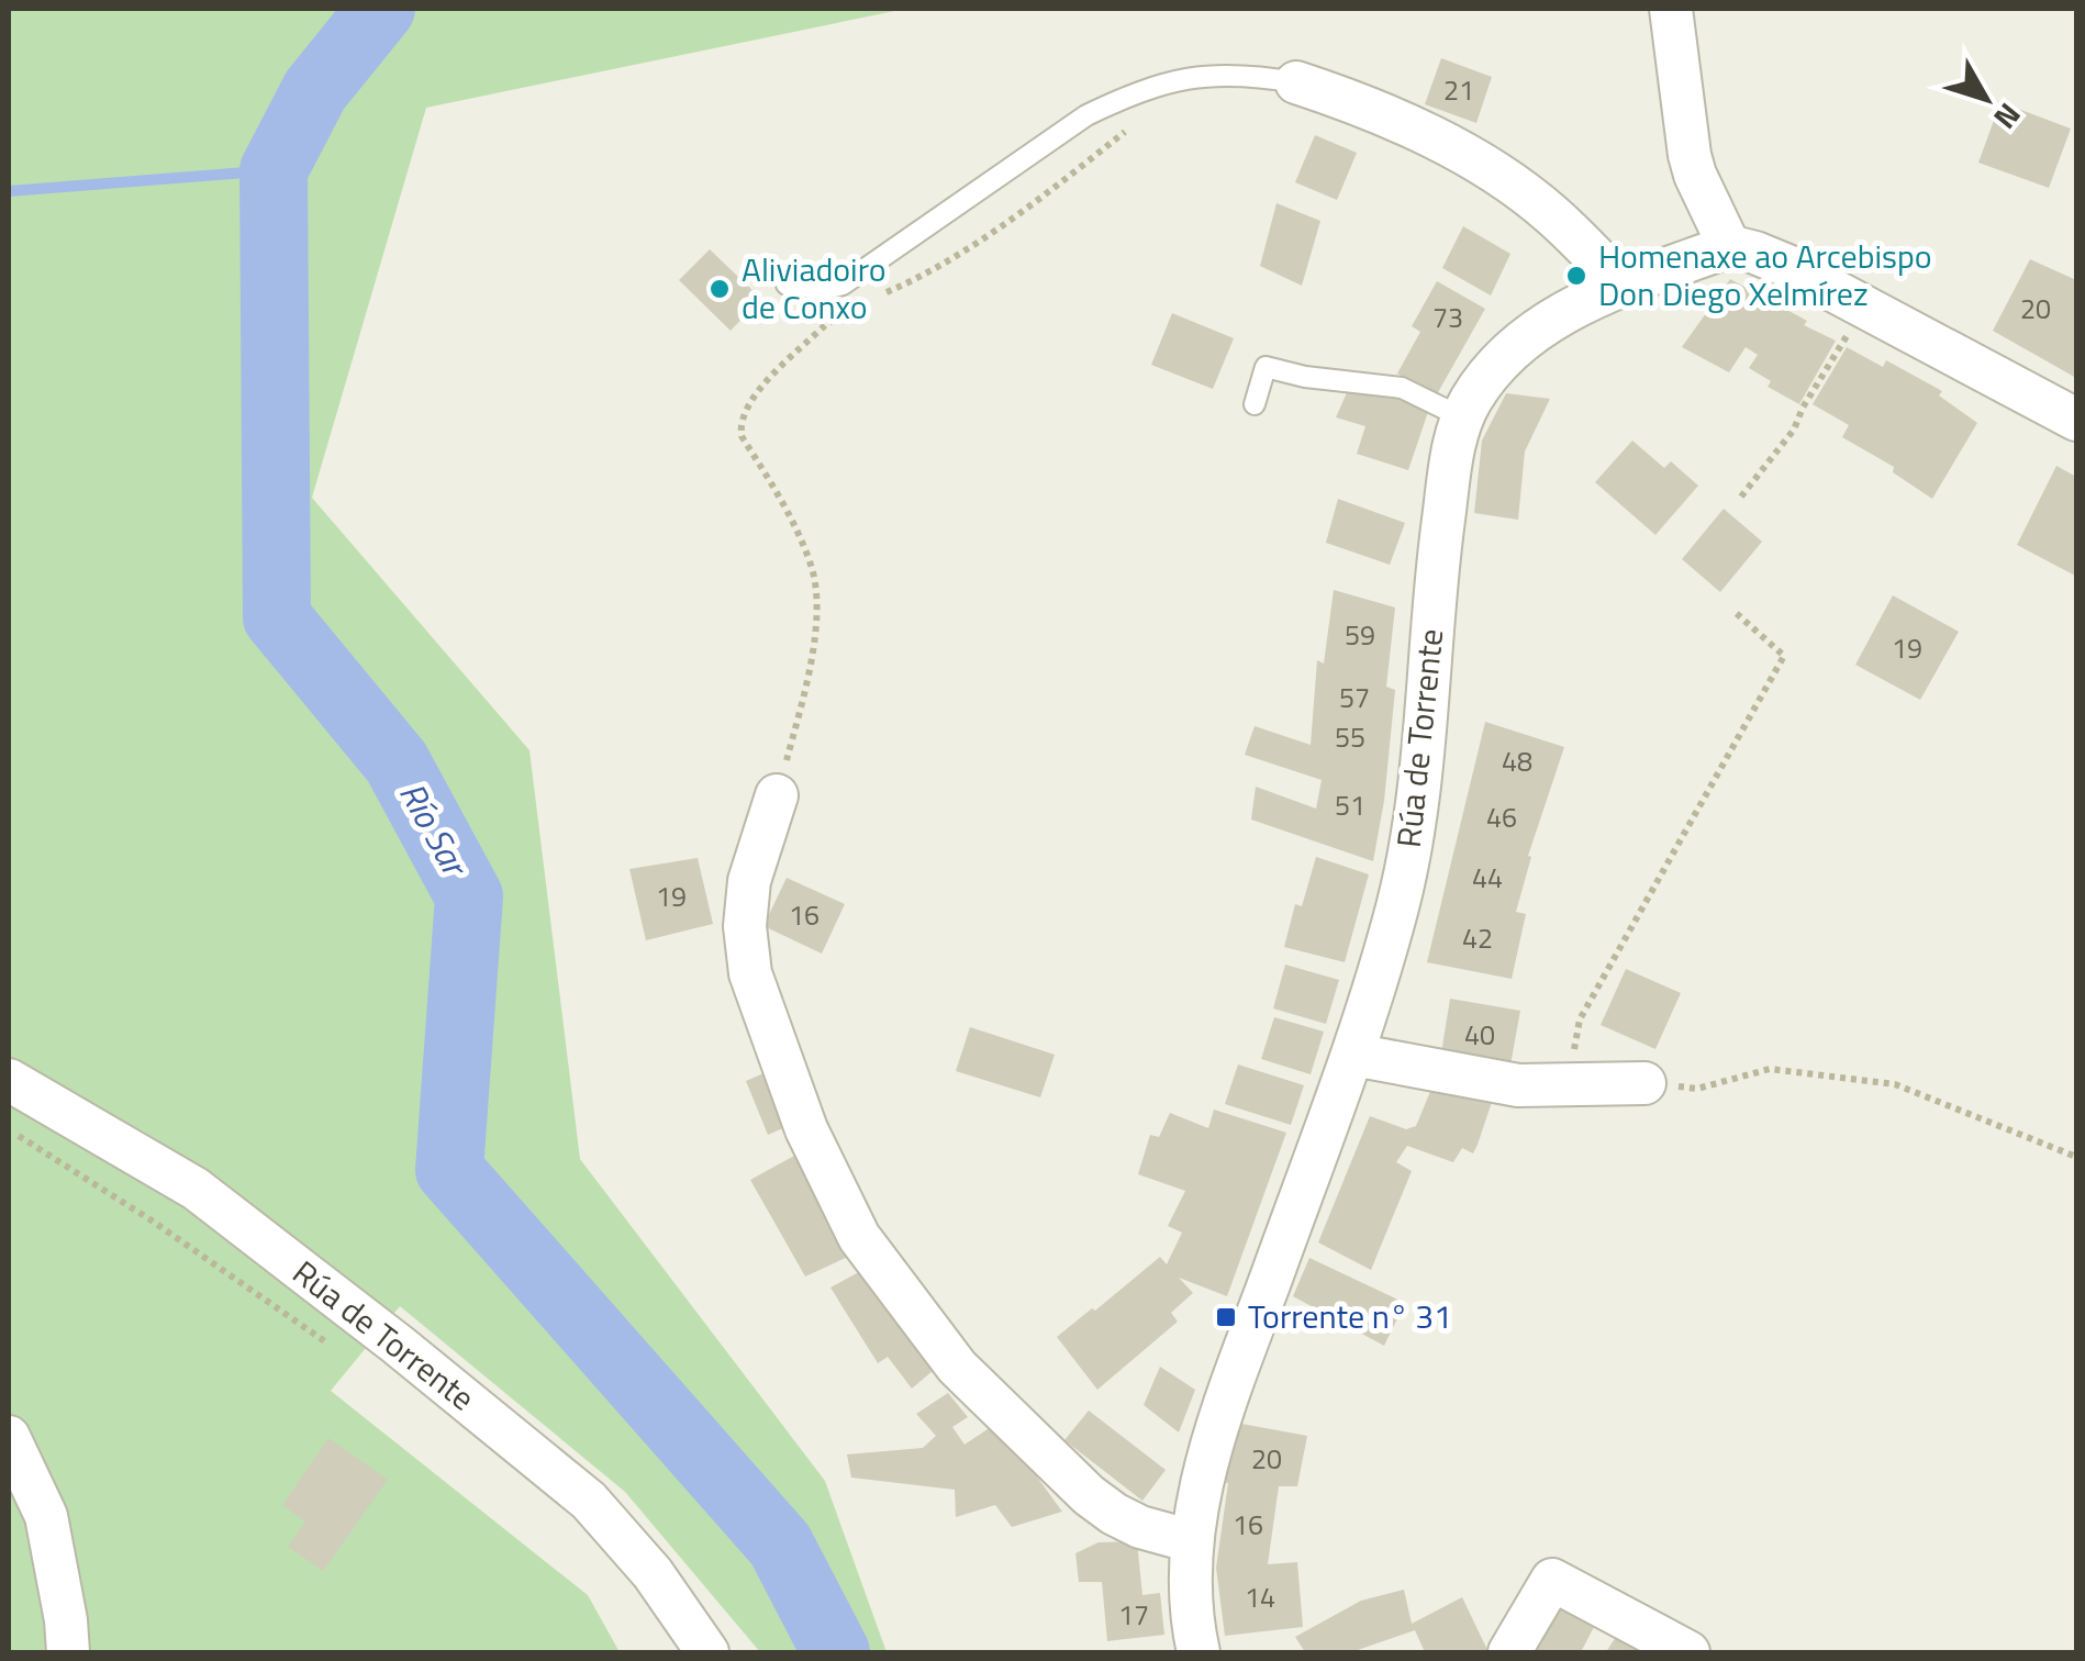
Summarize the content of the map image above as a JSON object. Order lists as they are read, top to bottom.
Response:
{
  "streets": {
    "street": ["Rúa de Torrente"]
  },
  "water": ["Río Sar"],
  "places": {
    "other": ["Homenaxe ao Arcebispo Don Diego Xelmírez", "Aliviadoiro de Conxo"],
    "transit": ["Torrente n° 31"]
  },
  "house_numbers": [
    "21",
    "20",
    "73",
    "59",
    "19",
    "57",
    "55",
    "48",
    "51",
    "46",
    "44",
    "19",
    "16",
    "42",
    "40",
    "20",
    "16",
    "14",
    "17"
  ],
  "north": "bottom right"
}
